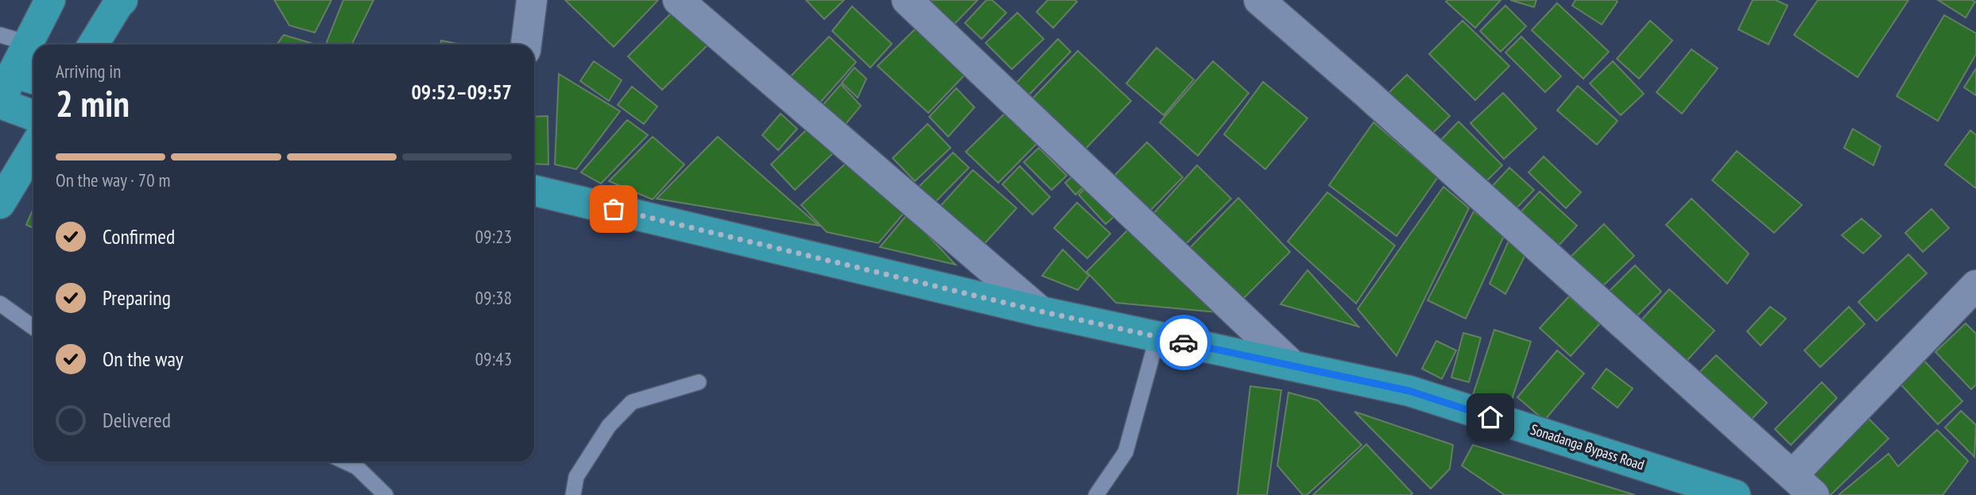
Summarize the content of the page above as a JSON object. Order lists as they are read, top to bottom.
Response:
{
  "streets": {
    "main road": ["Sonadanga Bypass Road"]
  },
  "page": {
    "heading": ["2 min", "Arriving in", "09:52–09:57"],
    "bar": "On the way · 70 m",
    "list": [
      ["Confirmed", "09:23"],
      ["Preparing", "09:38"],
      ["On the way", "09:43"],
      "Delivered"
    ]
  }
}
